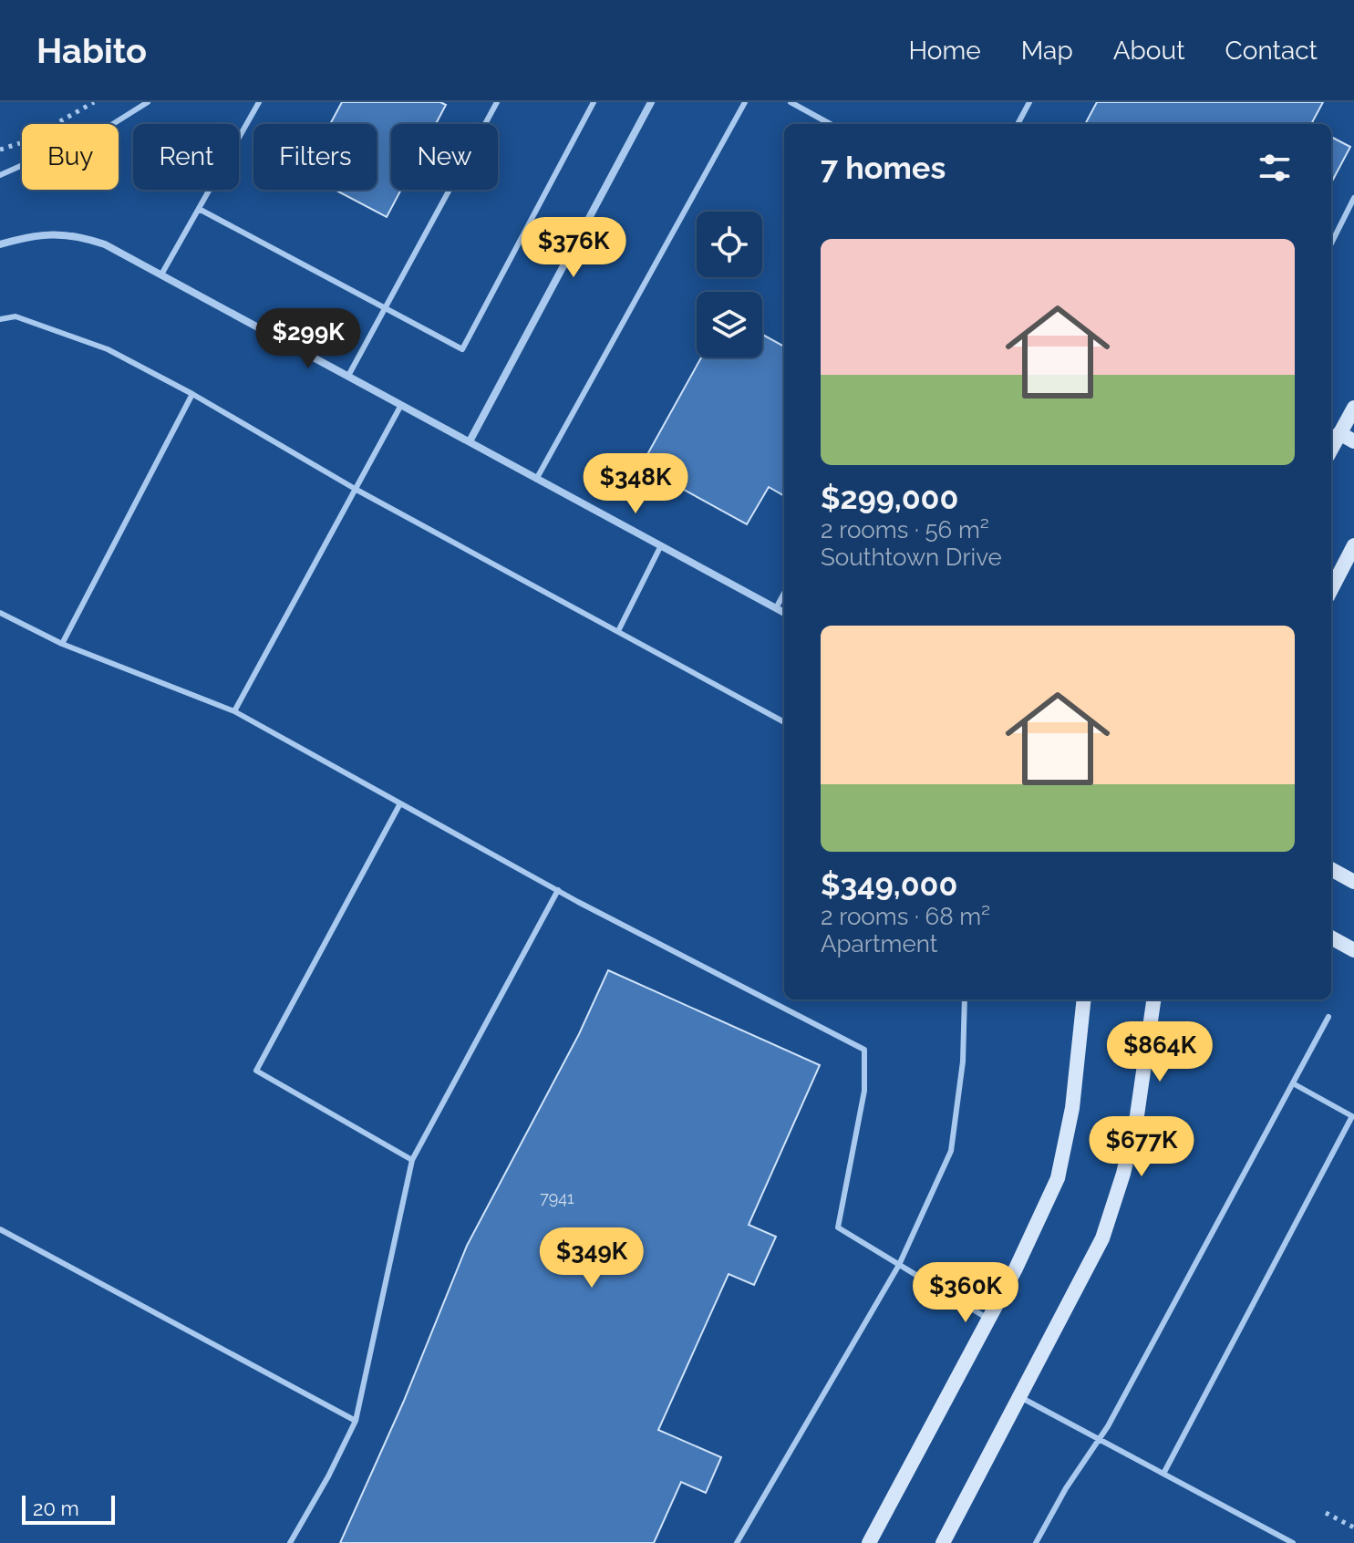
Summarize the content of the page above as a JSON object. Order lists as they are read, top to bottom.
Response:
{
  "house_numbers": ["7941"],
  "scale_bar": "20 m",
  "page": {
    "header": "Habito",
    "nav": [
      "Home",
      "Map",
      "About",
      "Contact"
    ],
    "chip": [
      "Buy",
      "Rent",
      "Filters",
      "New"
    ],
    "heading": "7 homes",
    "list": [
      {
        "name": "$299,000",
        "note": "2 rooms · 56 m² · Southtown Drive"
      },
      {
        "name": "$349,000",
        "note": "2 rooms · 68 m² · Apartment"
      }
    ],
    "price": [
      "$376K",
      "$299K",
      "$348K",
      "$864K",
      "$677K",
      "$349K",
      "$360K"
    ],
    "scale": "20 m"
  }
}
